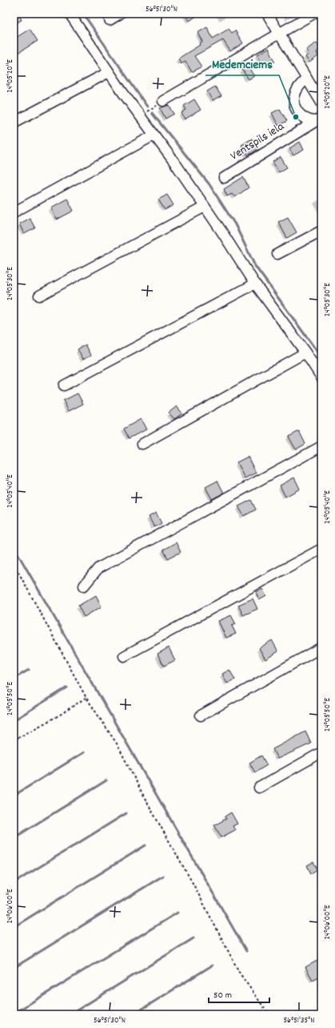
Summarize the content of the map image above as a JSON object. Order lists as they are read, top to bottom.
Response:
{
  "streets": {
    "street": ["Ventspils iela"]
  },
  "places": ["Medemciems"],
  "scale_bar": "50 m",
  "coordinates": [
    "56°51'30\"N",
    "24°05'20\"E",
    "24°05'30\"E",
    "24°05'40\"E",
    "24°05'50\"E",
    "24°06'00\"E",
    "56°51'35\"N"
  ]
}
